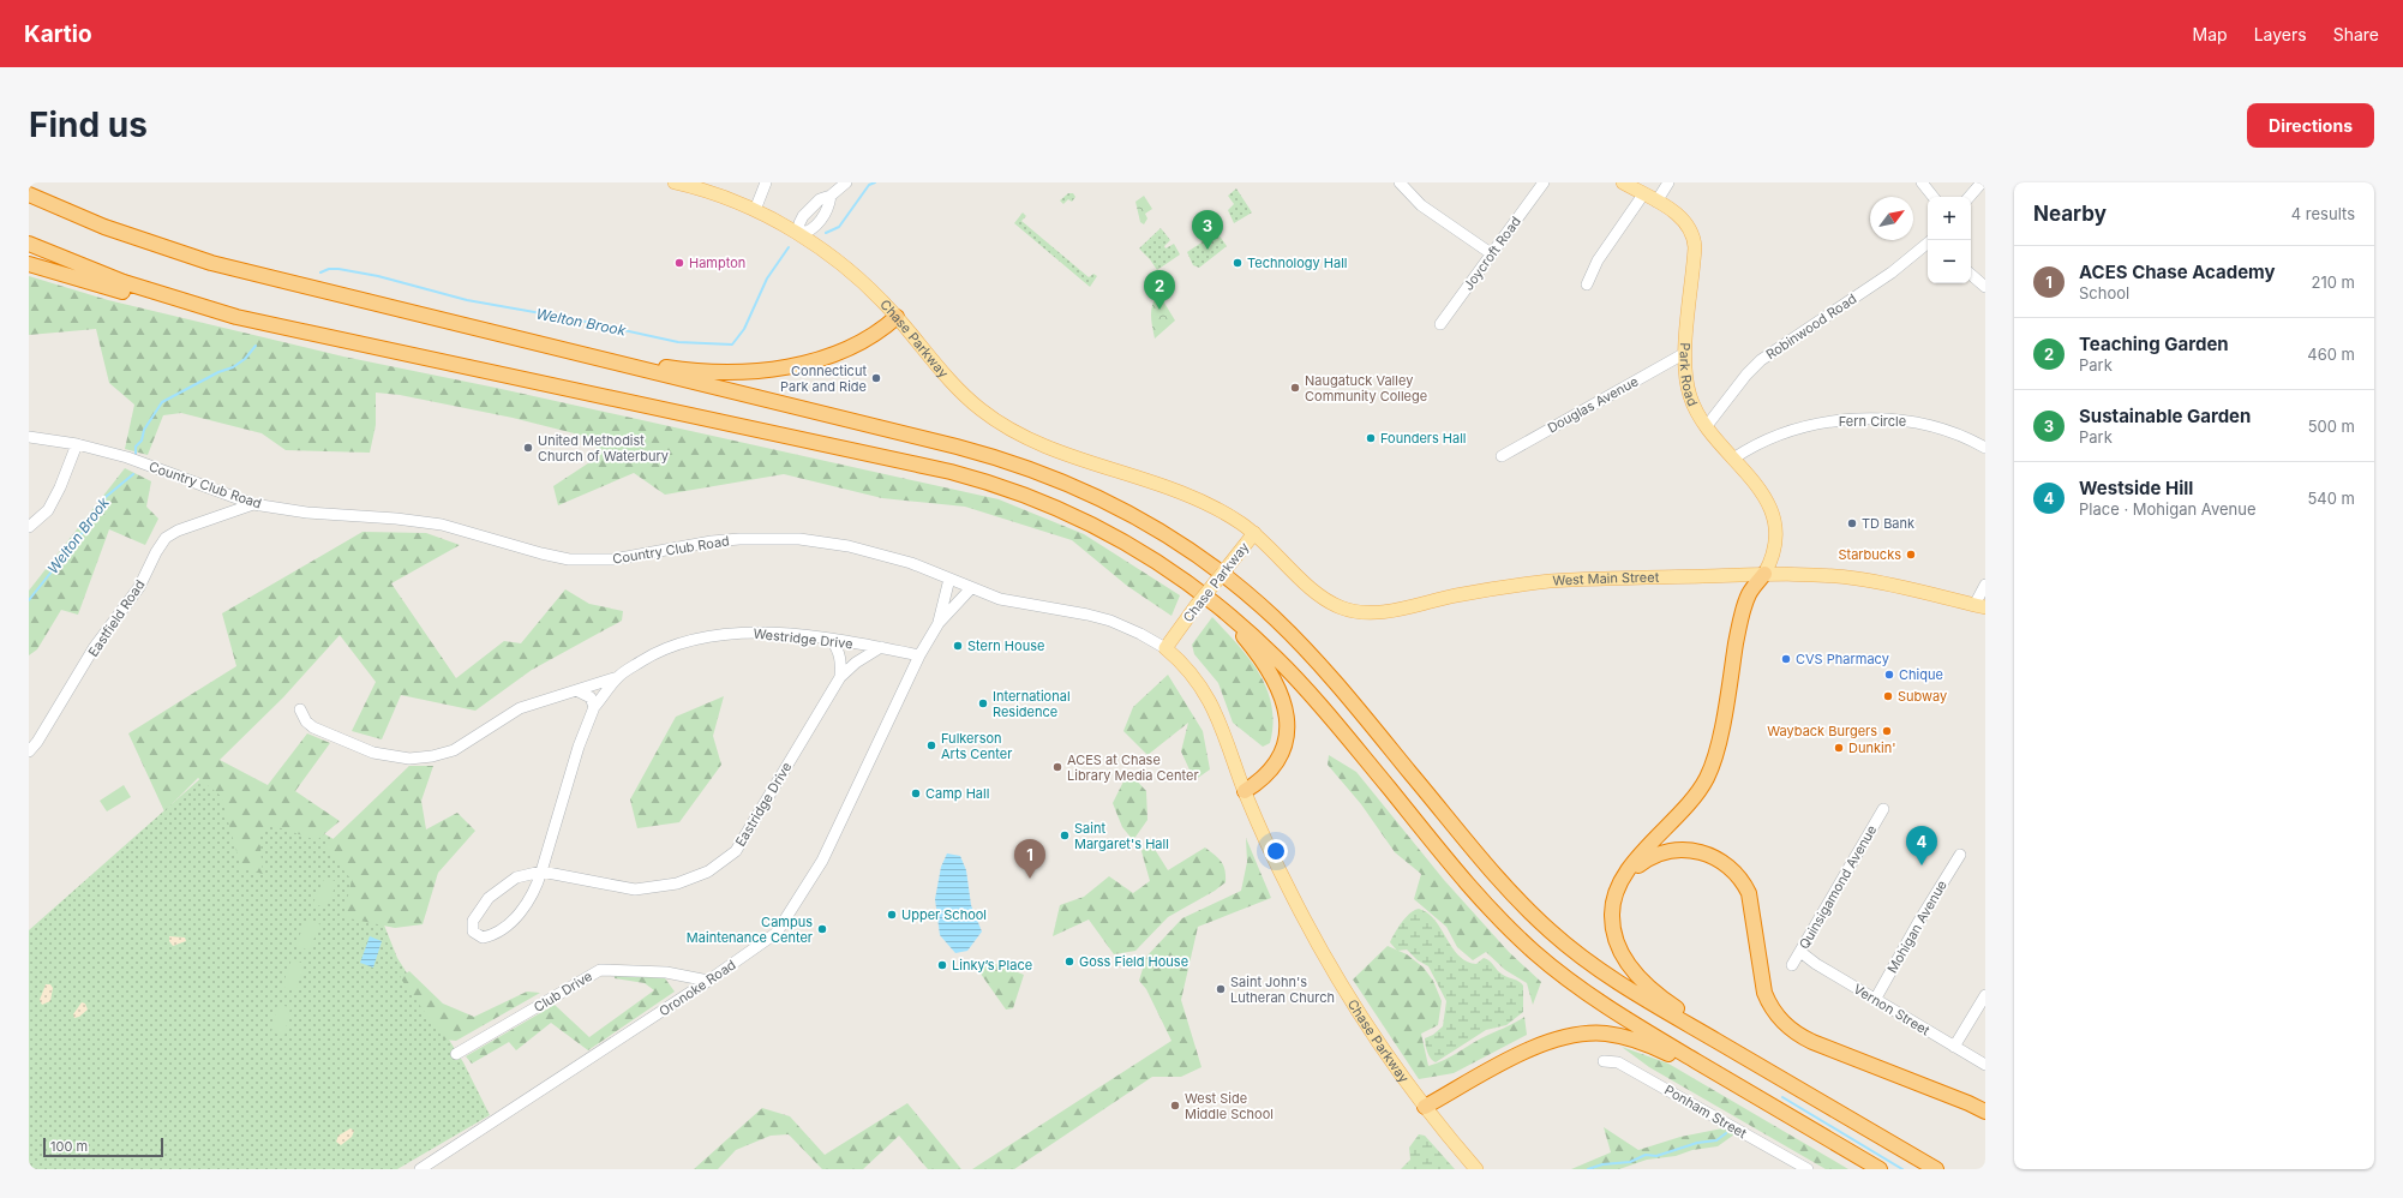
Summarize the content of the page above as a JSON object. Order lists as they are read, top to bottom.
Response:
{
  "streets": {
    "main road": ["Chase Parkway", "Park Road", "West Main Street"],
    "street": [
      "Joycroft Road",
      "Robinwood Road",
      "Douglas Avenue",
      "Fern Circle",
      "Country Club Road",
      "Eastfield Road",
      "Westridge Drive",
      "Eastridge Drive",
      "Quinsigamond Avenue",
      "Mohigan Avenue",
      "Oronoke Road",
      "Club Drive",
      "Vernon Street",
      "Ponham Street"
    ]
  },
  "crossings": [
    ["Robinwood Road", "Park Road"],
    ["Chase Parkway", "Country Club Road"],
    ["Chase Parkway", "West Main Street"],
    ["Park Road", "Douglas Avenue"],
    ["Park Road", "Fern Circle"],
    ["Park Road", "West Main Street"],
    ["Country Club Road", "Eastfield Road"],
    ["Country Club Road", "Oronoke Road"],
    ["Westridge Drive", "Eastridge Drive"],
    ["Westridge Drive", "Oronoke Road"],
    ["Quinsigamond Avenue", "Vernon Street"],
    ["Mohigan Avenue", "Vernon Street"],
    ["Oronoke Road", "Club Drive"]
  ],
  "water": ["Welton Brook"],
  "places": [
    "Hampton",
    "Technology Hall",
    "Connecticut Park and Ride",
    "Naugatuck Valley Community College",
    "Founders Hall",
    "United Methodist Church of Waterbury",
    "TD Bank",
    "Starbucks",
    "Stern House",
    "CVS Pharmacy",
    "Chique",
    "Subway",
    "International Residence",
    "Wayback Burgers",
    "Fulkerson Arts Center",
    "Dunkin'",
    "ACES at Chase Library Media Center",
    "Camp Hall",
    "Saint Margaret's Hall",
    "Upper School",
    "Campus Maintenance Center",
    "Goss Field House",
    "Linky’s Place",
    "Saint John's Lutheran Church",
    "West Side Middle School"
  ],
  "scale_bar": "100 m",
  "north": "top right",
  "page": {
    "header": "Kartio",
    "nav": ["Map", "Layers", "Share"],
    "buttons": "Directions",
    "title": "Find us",
    "heading": ["Nearby", "4 results"],
    "map_buttons": ["+", "−"],
    "pins": [
      "3",
      "2",
      "4",
      "1"
    ],
    "list": [
      {
        "mark": "1",
        "name": "ACES Chase Academy",
        "note": "School",
        "value": "210 m"
      },
      {
        "mark": "2",
        "name": "Teaching Garden",
        "note": "Park",
        "value": "460 m"
      },
      {
        "mark": "3",
        "name": "Sustainable Garden",
        "note": "Park",
        "value": "500 m"
      },
      {
        "mark": "4",
        "name": "Westside Hill",
        "note": "Place · Mohigan Avenue",
        "value": "540 m"
      }
    ],
    "scale": "100 m"
  }
}
